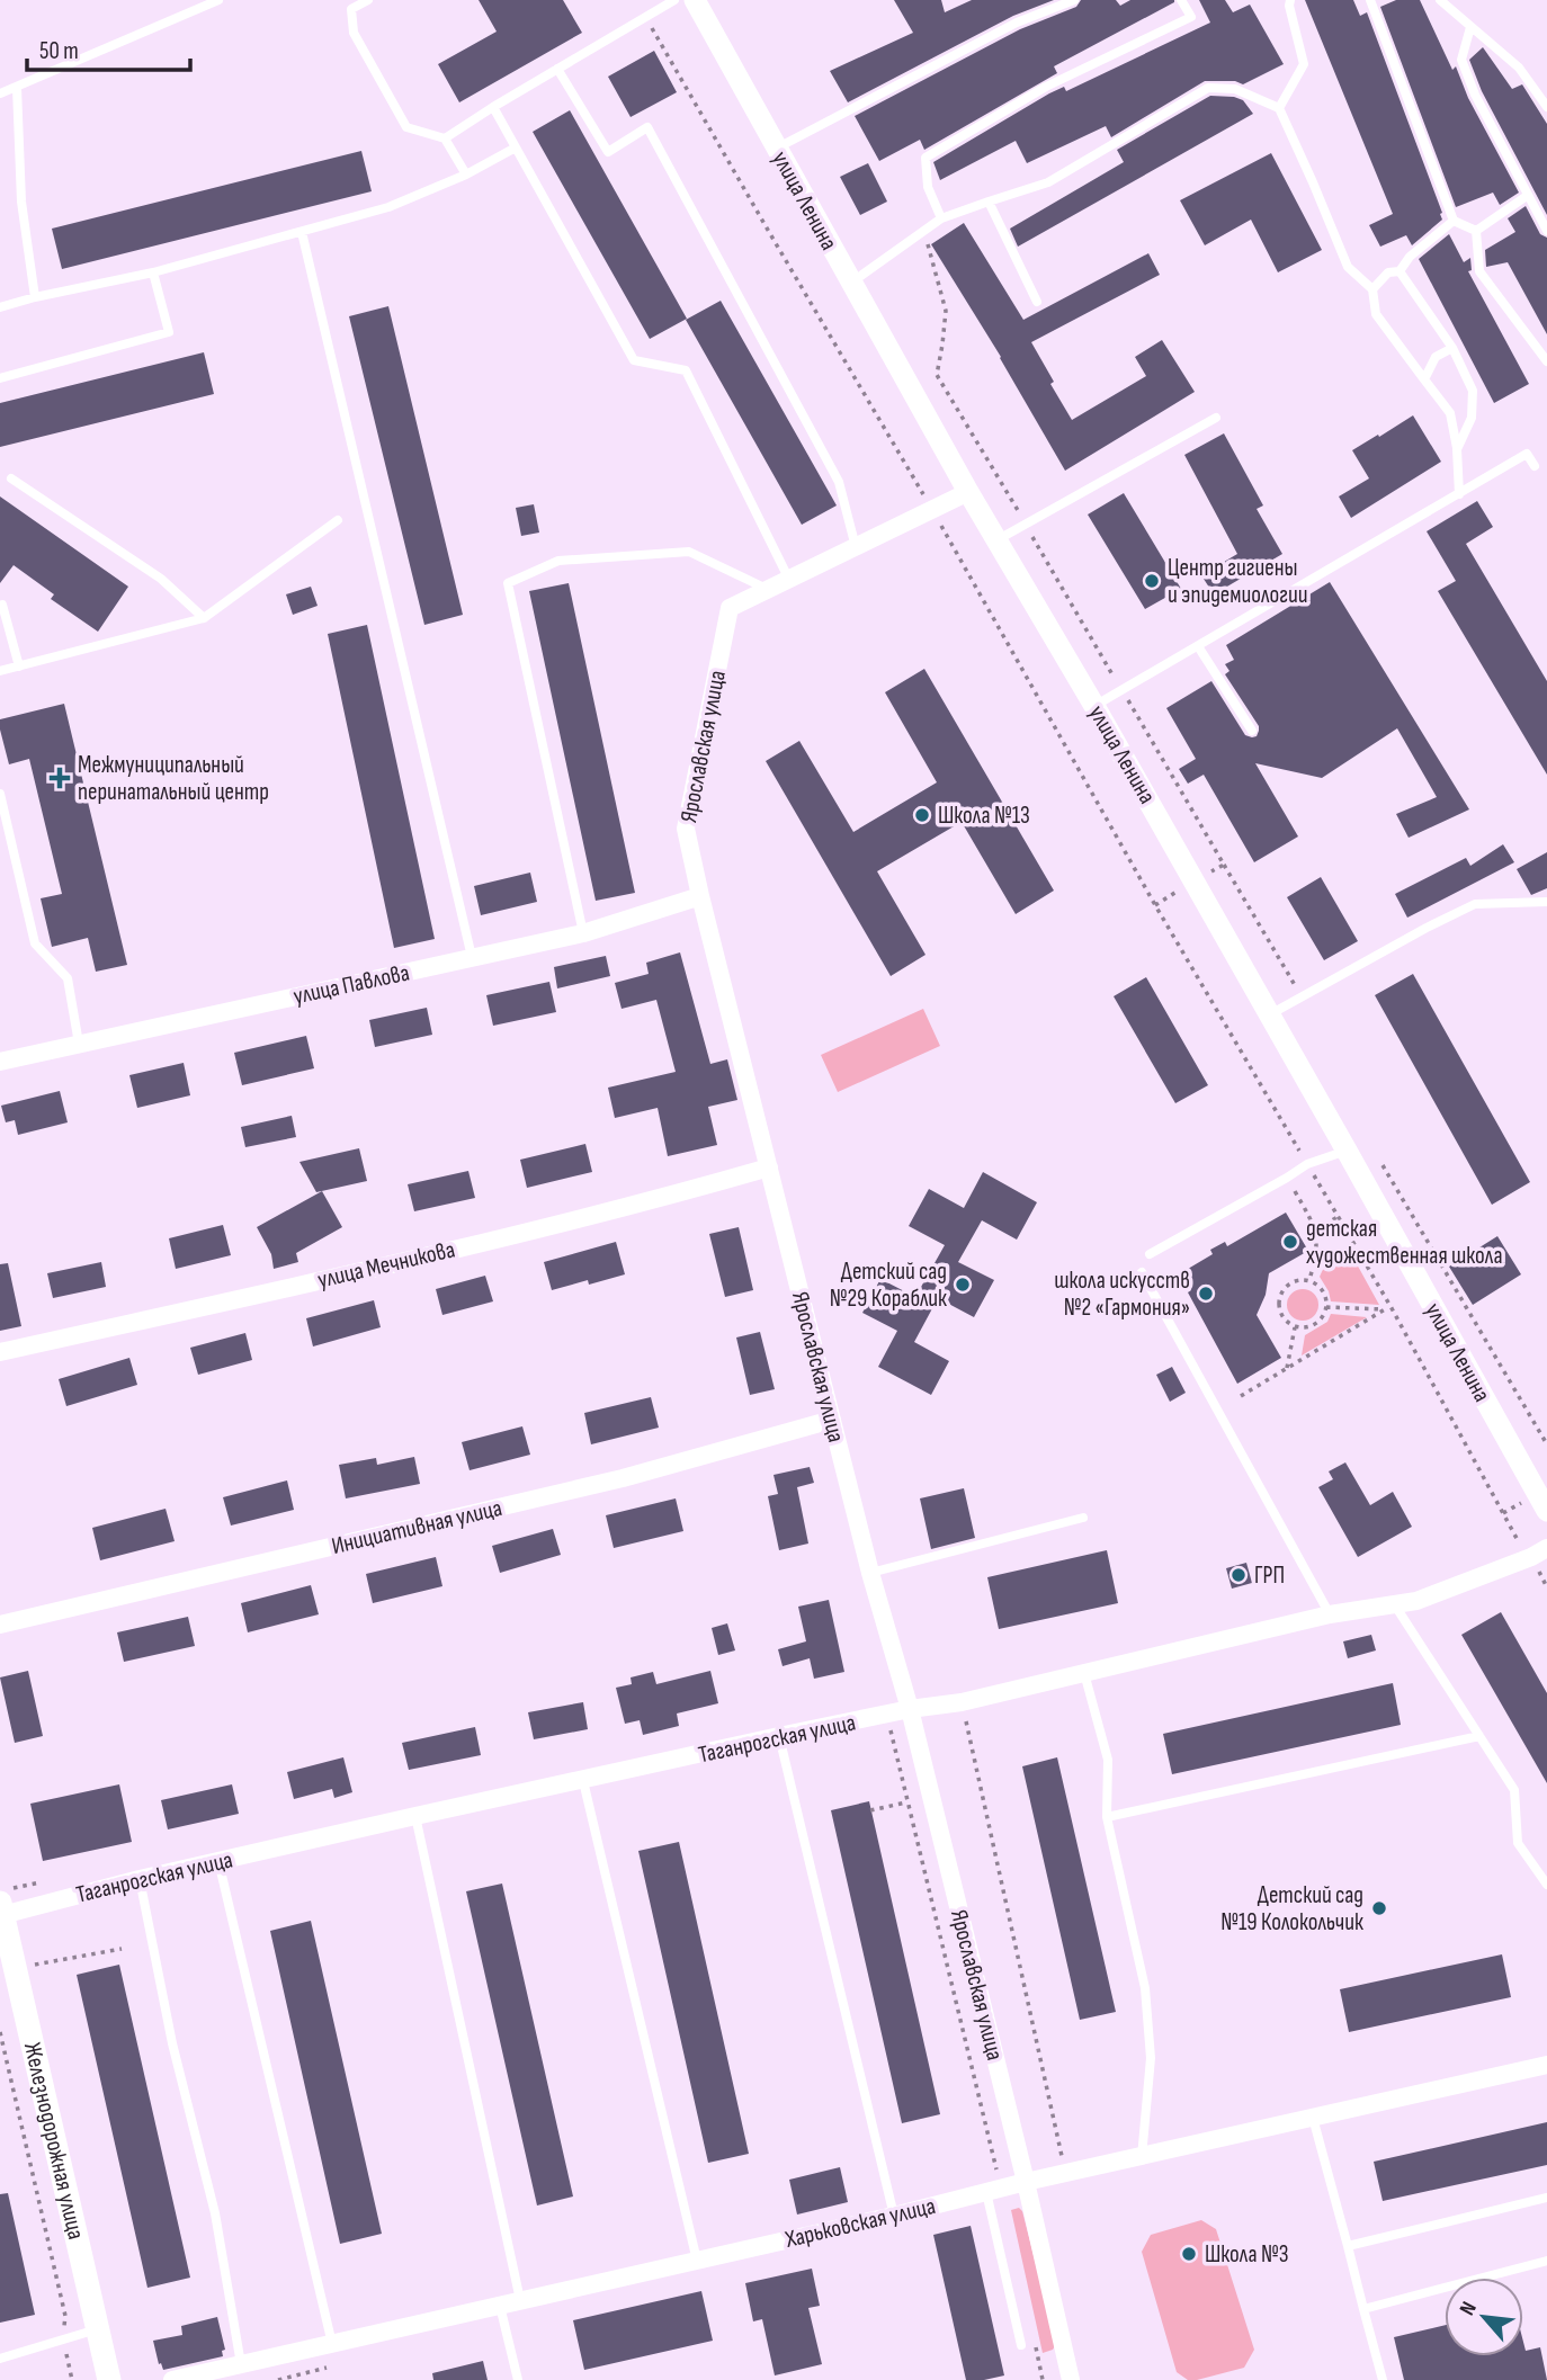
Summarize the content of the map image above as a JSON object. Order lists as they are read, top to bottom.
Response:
{
  "streets": {
    "main road": ["Железнодорожная улица"],
    "street": [
      "улица Ленина",
      "Ярославская улица",
      "улица Павлова",
      "улица Мечникова",
      "Инициативная улица",
      "Таганрогская улица",
      "Харьковская улица"
    ]
  },
  "crossings": [
    ["улица Ленина", "Ярославская улица"],
    ["Ярославская улица", "улица Павлова"],
    ["Ярославская улица", "улица Мечникова"],
    ["Ярославская улица", "Инициативная улица"],
    ["Ярославская улица", "Таганрогская улица"],
    ["Ярославская улица", "Харьковская улица"],
    ["Таганрогская улица", "Железнодорожная улица"]
  ],
  "places": {
    "other": [
      "Центр гигиены и эпидемиологии",
      "Школа №13",
      "детская художественная школа",
      "Детский сад №29 Кораблик",
      "школа искусств №2 «Гармония»",
      "ГРП",
      "Детский сад №19 Колокольчик",
      "Школа №3"
    ],
    "health": ["Межмуниципальный перинатальный центр"]
  },
  "scale_bar": "50 m",
  "north": "top left"
}
